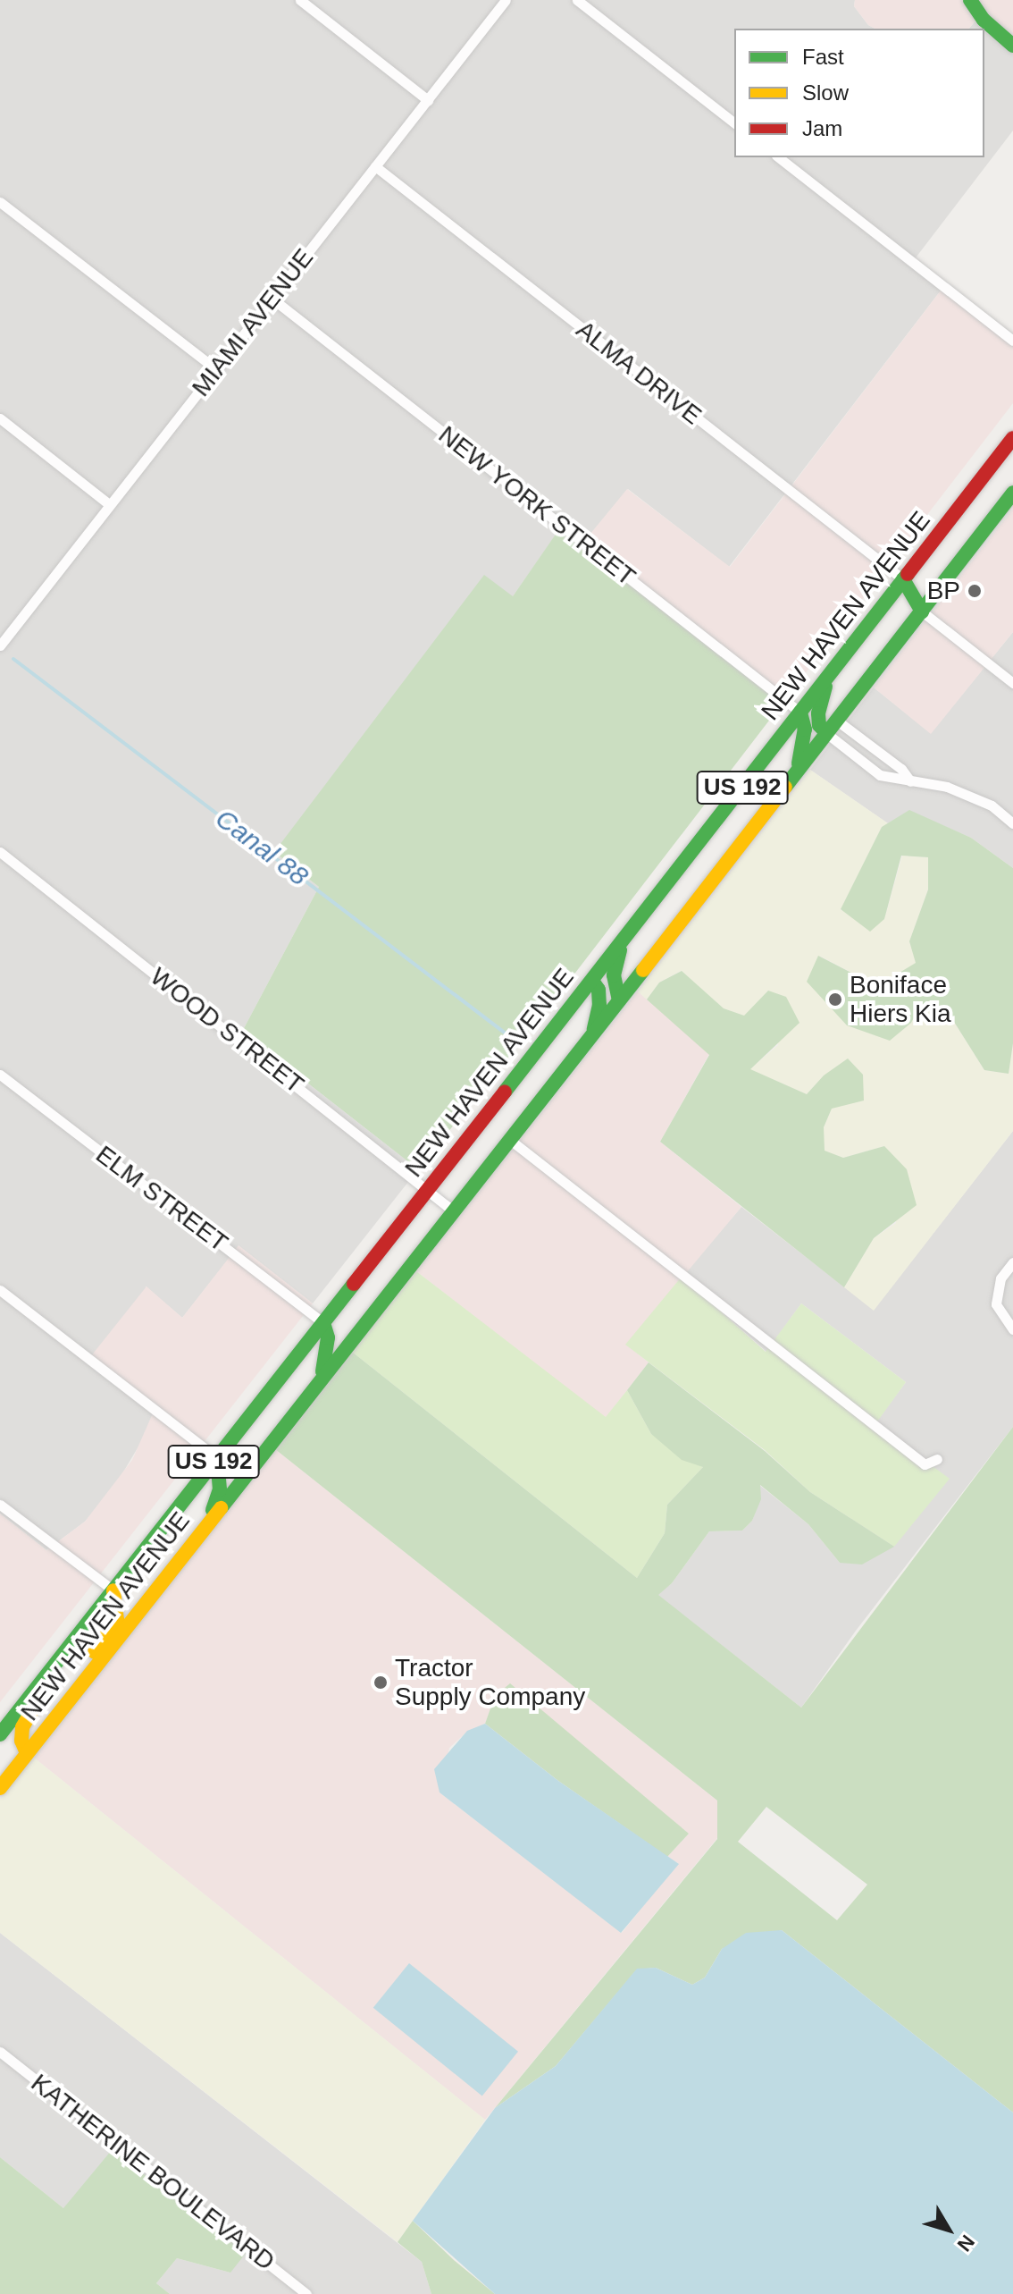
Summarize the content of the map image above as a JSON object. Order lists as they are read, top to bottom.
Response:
{
  "streets": {
    "main road": ["NEW HAVEN AVENUE", "US 192"],
    "street": [
      "MIAMI AVENUE",
      "ALMA DRIVE",
      "NEW YORK STREET",
      "WOOD STREET",
      "ELM STREET",
      "KATHERINE BOULEVARD"
    ]
  },
  "crossings": [
    ["MIAMI AVENUE", "ALMA DRIVE"],
    ["MIAMI AVENUE", "NEW YORK STREET"],
    ["ALMA DRIVE", "NEW HAVEN AVENUE"],
    ["NEW YORK STREET", "NEW HAVEN AVENUE"],
    ["NEW HAVEN AVENUE", "WOOD STREET"],
    ["NEW HAVEN AVENUE", "ELM STREET"]
  ],
  "water": ["Canal 88"],
  "places": ["BP", "Boniface Hiers Kia", "Tractor Supply Company"],
  "legend": ["Fast", "Slow", "Jam"],
  "north": "bottom right"
}
